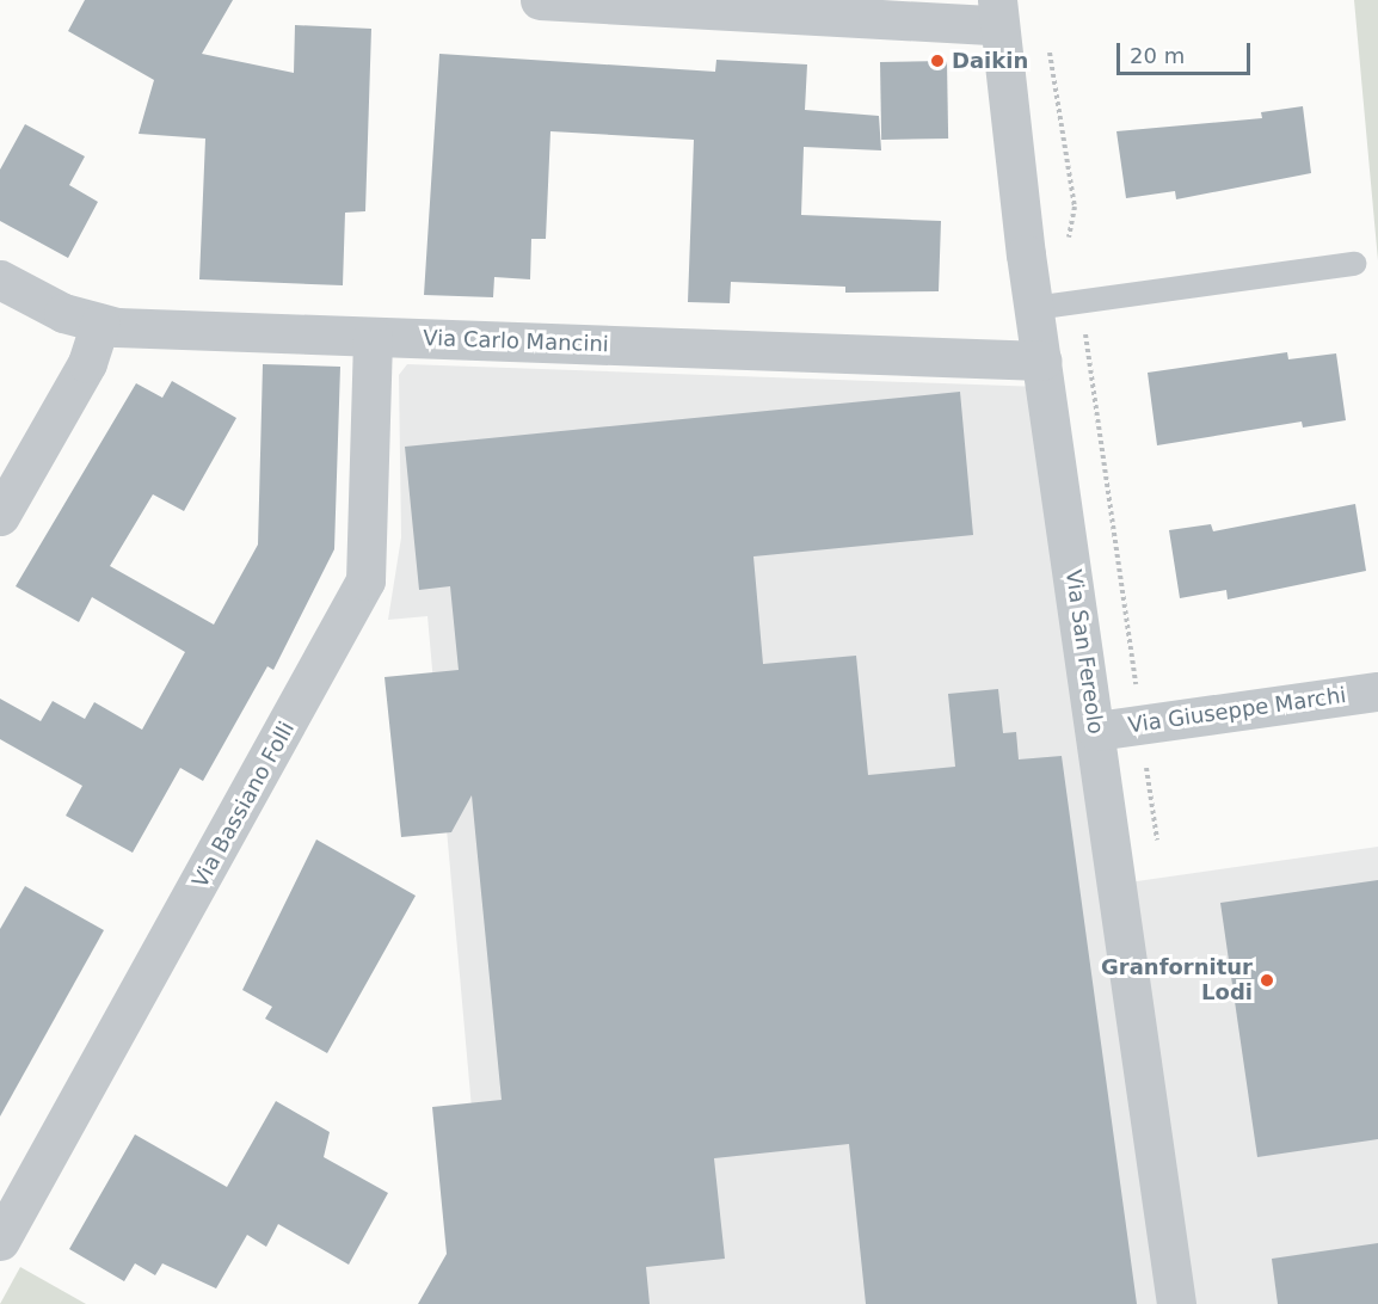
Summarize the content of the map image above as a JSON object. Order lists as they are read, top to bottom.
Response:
{
  "streets": {
    "street": [
      "Via Carlo Mancini",
      "Via San Fereolo",
      "Via Giuseppe Marchi",
      "Via Bassiano Folli"
    ]
  },
  "crossings": [
    ["Via Carlo Mancini", "Via San Fereolo"],
    ["Via Carlo Mancini", "Via Bassiano Folli"],
    ["Via San Fereolo", "Via Giuseppe Marchi"]
  ],
  "places": ["Daikin", "Granfornitur Lodi"],
  "scale_bar": "20 m"
}
